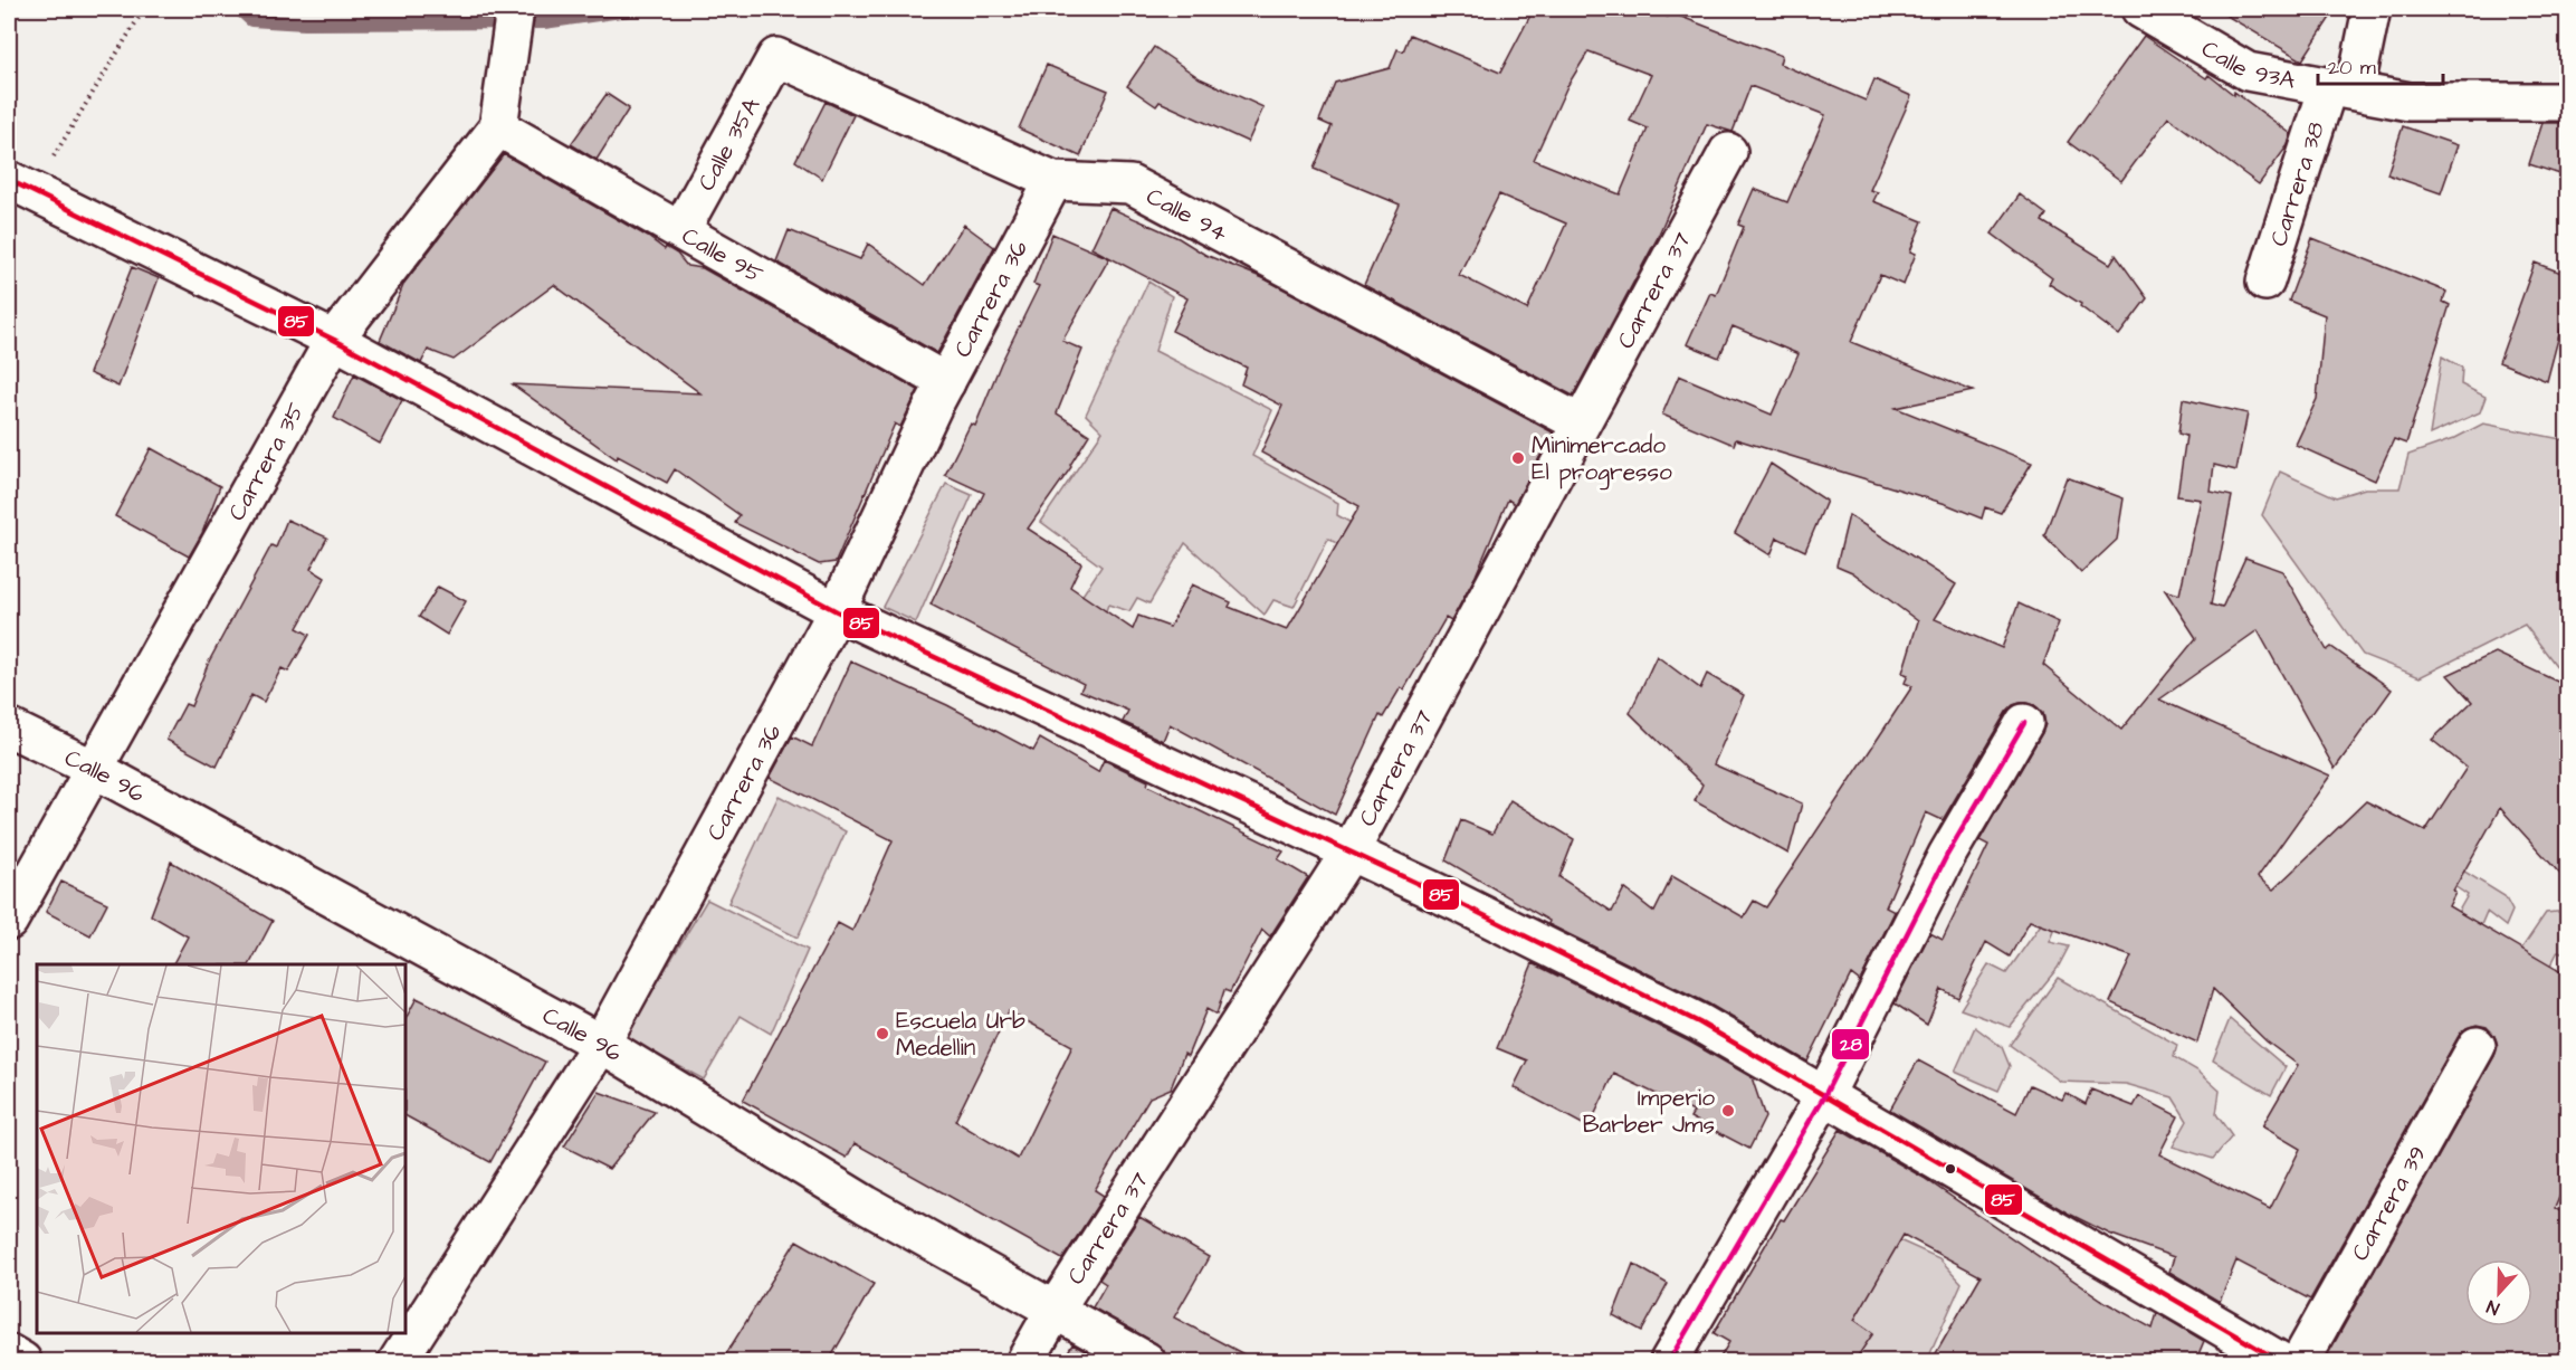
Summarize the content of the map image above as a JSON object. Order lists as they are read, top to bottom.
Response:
{
  "streets": {
    "street": [
      "Calle 93A",
      "Calle 35A",
      "Carrera 38",
      "Calle 94",
      "Calle 95",
      "Carrera 37",
      "Carrera 36",
      "Carrera 35",
      "Calle 96",
      "Carrera 39"
    ]
  },
  "crossings": [
    ["Calle 93A", "Carrera 38"],
    ["Calle 35A", "Calle 94"],
    ["Calle 35A", "Calle 95"],
    ["Calle 94", "Carrera 37"],
    ["Calle 94", "Carrera 36"],
    ["Calle 95", "Carrera 36"],
    ["Calle 95", "Carrera 35"],
    ["Carrera 37", "Calle 96"],
    ["Carrera 36", "Calle 96"],
    ["Carrera 35", "Calle 96"]
  ],
  "places": ["Minimercado El progresso", "Escuela Urb Medellin", "Imperio Barber Jms"],
  "lines": ["transit line 85", "transit line 28"],
  "scale_bar": "20 m",
  "north": "bottom"
}
